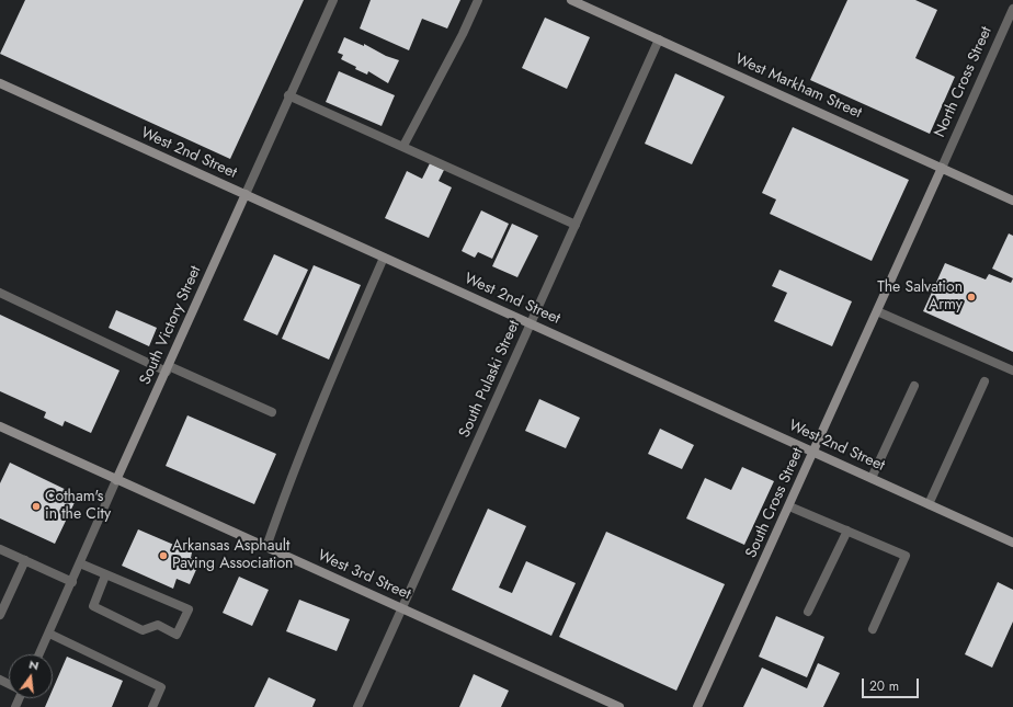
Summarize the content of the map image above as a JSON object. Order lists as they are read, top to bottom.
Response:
{
  "streets": {
    "main road": [
      "West Markham Street",
      "West 2nd Street",
      "South Victory Street",
      "South Cross Street",
      "West 3rd Street"
    ],
    "street": ["North Cross Street", "South Pulaski Street"]
  },
  "crossings": [
    ["North Cross Street", "West Markham Street"],
    ["North Cross Street", "South Cross Street"],
    ["West Markham Street", "South Pulaski Street"],
    ["West Markham Street", "South Cross Street"],
    ["West 2nd Street", "South Victory Street"],
    ["West 2nd Street", "South Pulaski Street"],
    ["West 2nd Street", "South Cross Street"],
    ["South Victory Street", "West 3rd Street"],
    ["South Pulaski Street", "West 3rd Street"]
  ],
  "places": ["The Salvation Army", "Cotham's in the City", "Arkansas Asphault Paving Association"],
  "scale_bar": "20 m",
  "north": "top"
}
